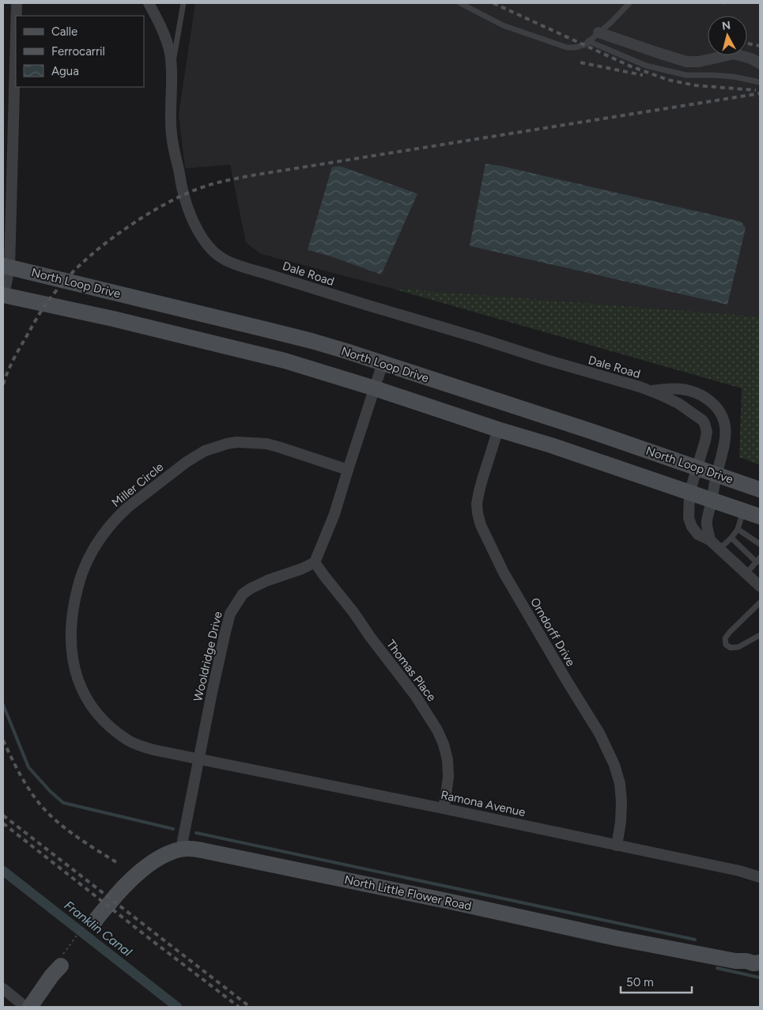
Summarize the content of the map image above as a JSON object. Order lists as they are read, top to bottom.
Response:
{
  "streets": {
    "main road": ["North Loop Drive", "North Little Flower Road"],
    "street": [
      "Dale Road",
      "Miller Circle",
      "Orndorff Drive",
      "Wooldridge Drive",
      "Thomas Place",
      "Ramona Avenue"
    ]
  },
  "crossings": [
    ["Dale Road", "North Loop Drive"],
    ["Miller Circle", "Wooldridge Drive"],
    ["Miller Circle", "Ramona Avenue"],
    ["Orndorff Drive", "Ramona Avenue"],
    ["Wooldridge Drive", "Thomas Place"],
    ["Wooldridge Drive", "Ramona Avenue"],
    ["Wooldridge Drive", "North Little Flower Road"],
    ["Thomas Place", "Ramona Avenue"]
  ],
  "water": ["Franklin Canal"],
  "legend": ["Calle", "Ferrocarril", "Agua"],
  "scale_bar": "50 m",
  "north": "top"
}
